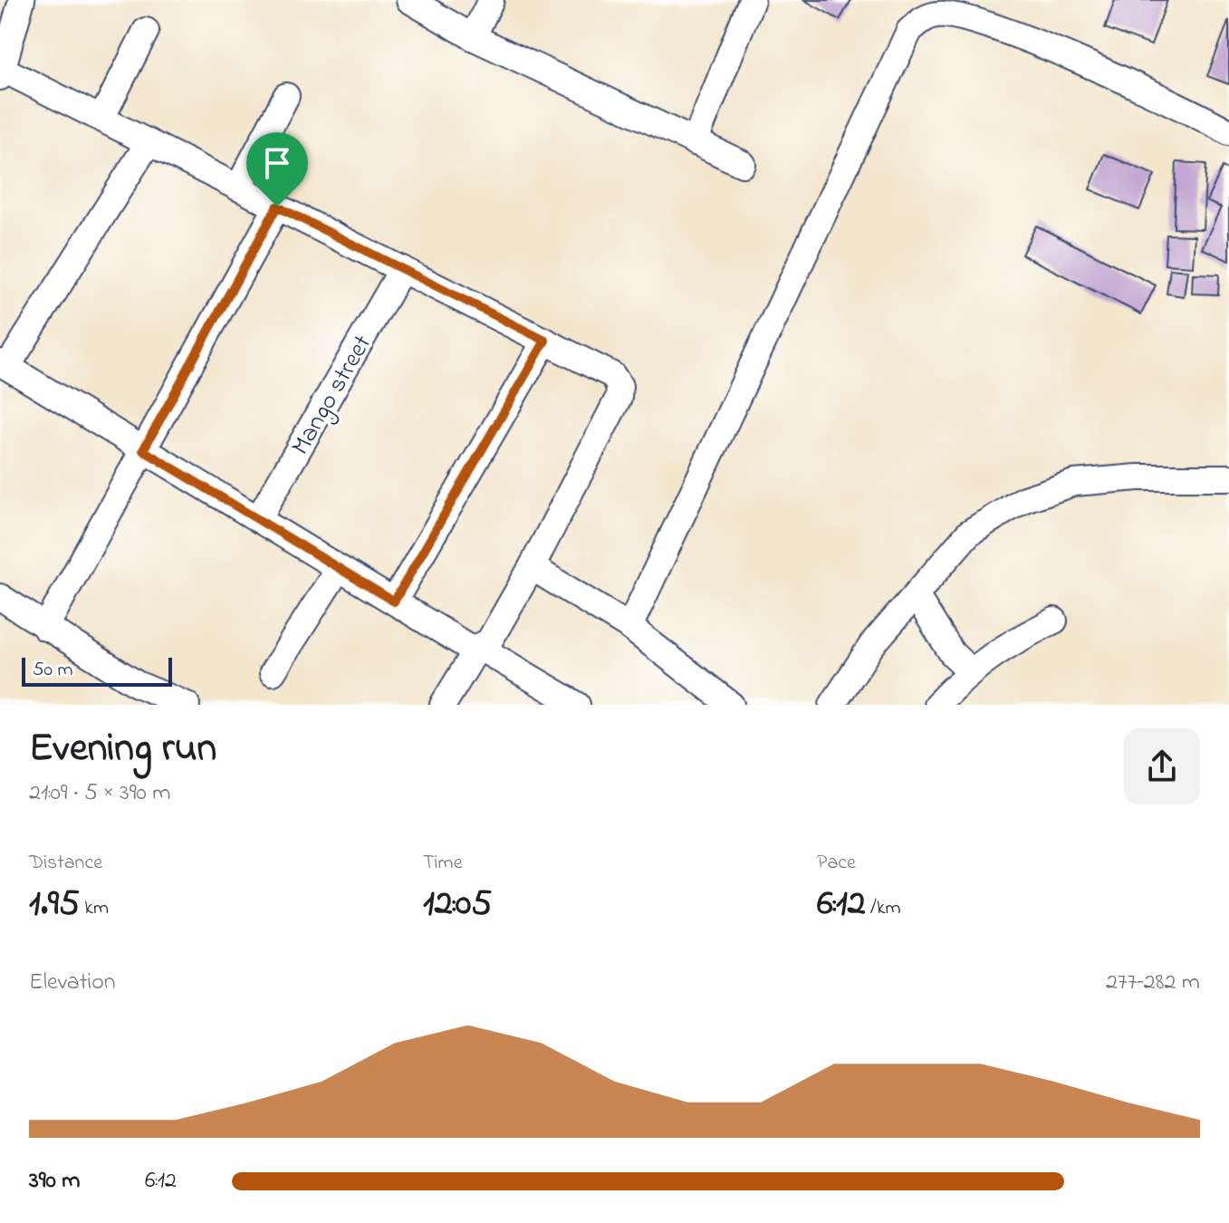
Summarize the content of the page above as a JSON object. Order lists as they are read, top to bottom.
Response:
{
  "streets": {
    "street": ["Mango street"]
  },
  "scale_bar": "50 m",
  "page": {
    "scale": "50 m",
    "heading": ["Evening run", "21:09 · 5 × 390 m"],
    "stats": [
      ["Distance", "1.95 km"],
      ["Time", "12:05"],
      ["Pace", "6:12 /km"]
    ],
    "chart": ["Elevation", "277–282 m"],
    "list": [
      {
        "name": "390 m",
        "note": "6:12"
      }
    ]
  }
}
